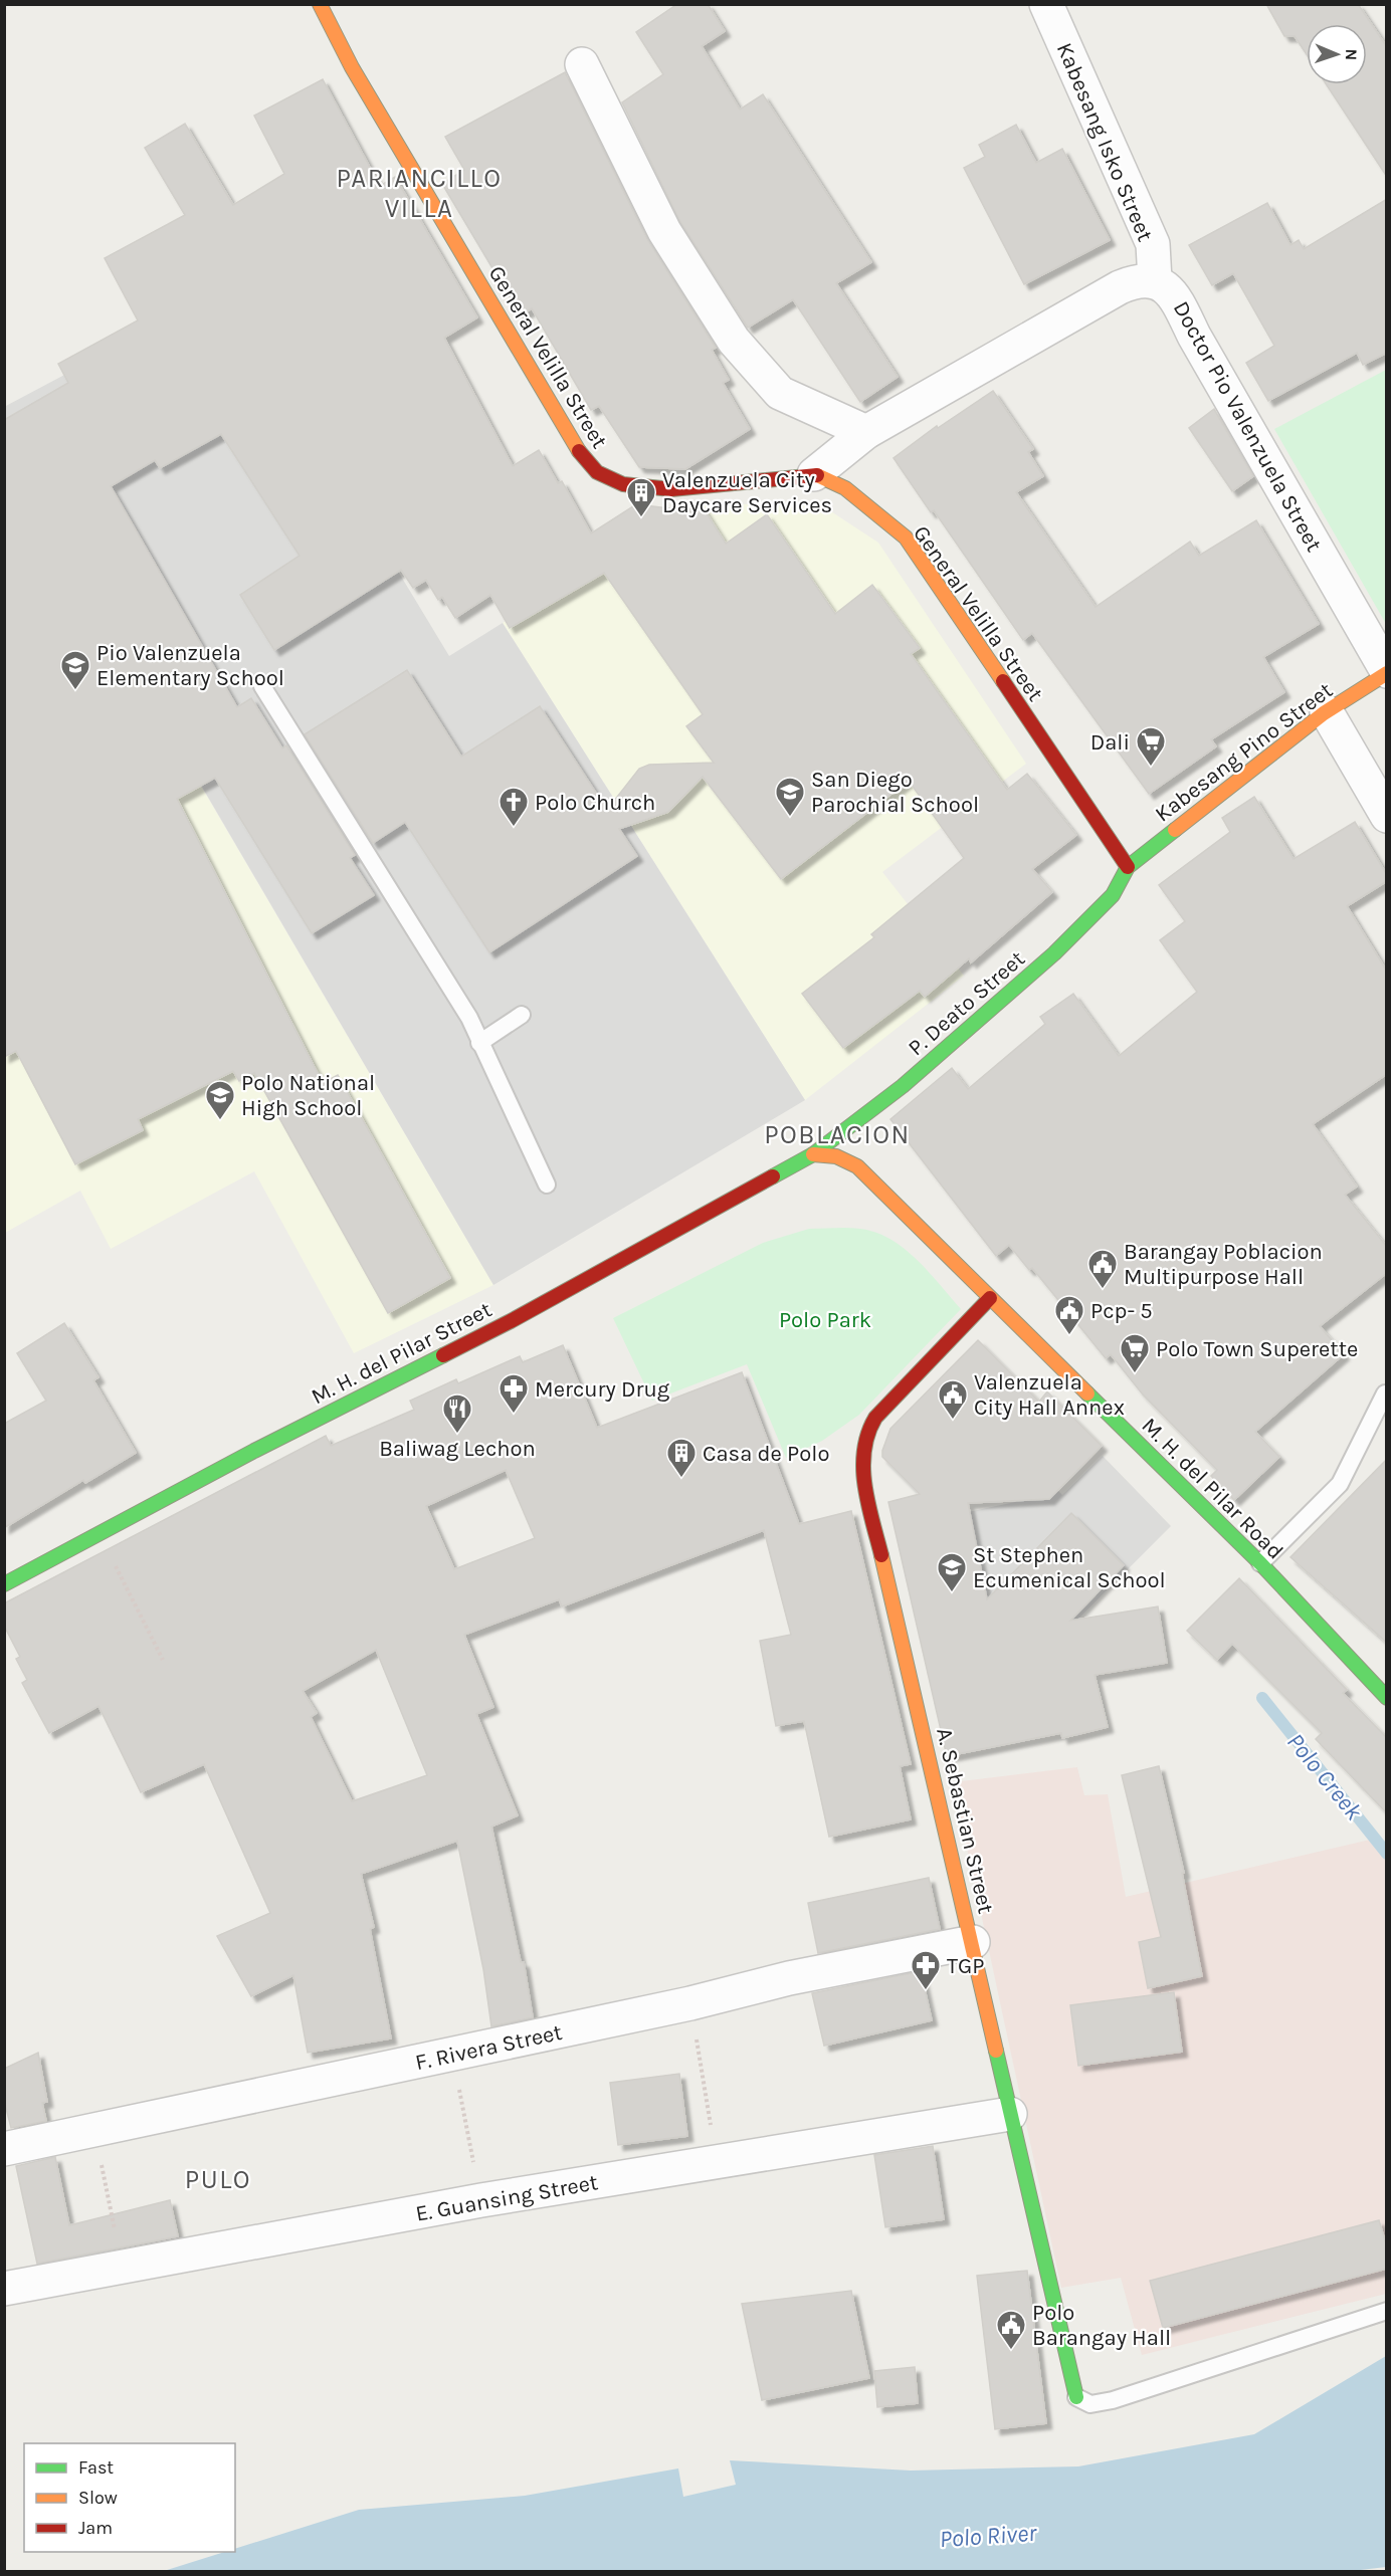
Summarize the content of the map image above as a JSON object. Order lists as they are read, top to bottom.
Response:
{
  "streets": {
    "main road": [
      "General Velilla Street",
      "Kabesang Pino Street",
      "P. Deato Street",
      "M. H. del Pilar Street",
      "M. H. del Pilar Road",
      "A. Sebastian Street"
    ],
    "street": [
      "Kabesang Isko Street",
      "Doctor Pio Valenzuela Street",
      "F. Rivera Street",
      "E. Guansing Street"
    ]
  },
  "crossings": [
    ["Kabesang Isko Street", "Doctor Pio Valenzuela Street"],
    ["General Velilla Street", "Doctor Pio Valenzuela Street"],
    ["General Velilla Street", "Kabesang Pino Street"],
    ["General Velilla Street", "P. Deato Street"],
    ["Doctor Pio Valenzuela Street", "Kabesang Pino Street"],
    ["Kabesang Pino Street", "P. Deato Street"],
    ["P. Deato Street", "M. H. del Pilar Street"],
    ["P. Deato Street", "M. H. del Pilar Road"],
    ["M. H. del Pilar Street", "M. H. del Pilar Road"],
    ["M. H. del Pilar Road", "A. Sebastian Street"],
    ["A. Sebastian Street", "F. Rivera Street"],
    ["A. Sebastian Street", "E. Guansing Street"]
  ],
  "districts": ["PARIANCILLO VILLA", "POBLACION", "PULO"],
  "water": ["Polo Creek", "Polo River"],
  "parks": ["Polo Park"],
  "places": {
    "building": ["Valenzuela City Daycare Services", "Casa de Polo"],
    "school or university": [
      "Pio Valenzuela Elementary School",
      "San Diego Parochial School",
      "Polo National High School",
      "St Stephen Ecumenical School"
    ],
    "supermarket": ["Dali", "Polo Town Superette"],
    "church": ["Polo Church"],
    "public building": [
      "Barangay Poblacion Multipurpose Hall",
      "Pcp- 5",
      "Valenzuela City Hall Annex",
      "Polo Barangay Hall"
    ],
    "pharmacy": ["Mercury Drug", "TGP"],
    "restaurant": ["Baliwag Lechon"]
  },
  "legend": ["Fast", "Slow", "Jam"],
  "north": "right"
}
